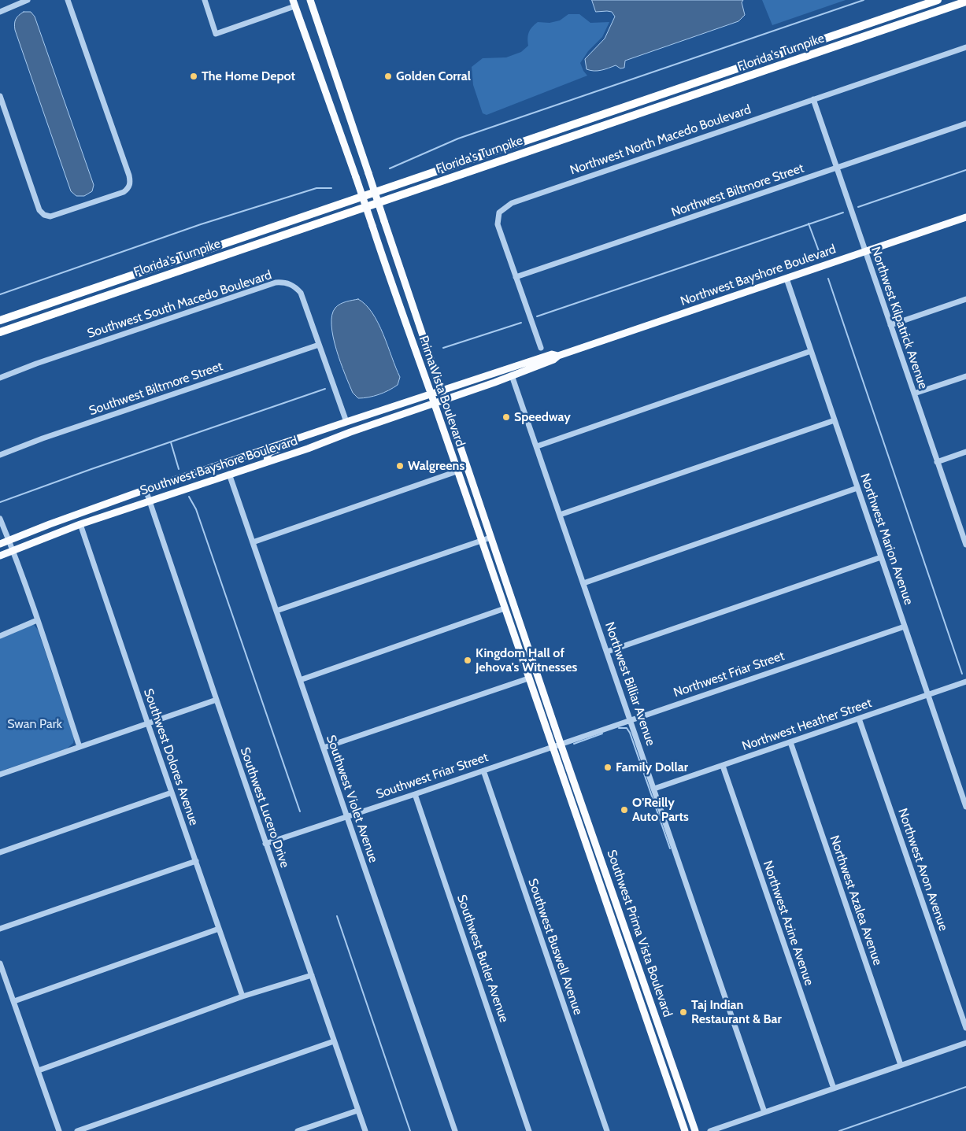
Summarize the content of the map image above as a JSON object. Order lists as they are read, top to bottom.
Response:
{
  "streets": {
    "highway": ["Florida's Turnpike"],
    "main road": [
      "Northwest Bayshore Boulevard",
      "Prima Vista Boulevard",
      "Southwest Bayshore Boulevard",
      "Southwest Prima Vista Boulevard"
    ],
    "street": [
      "Northwest North Macedo Boulevard",
      "Northwest Biltmore Street",
      "Southwest South Macedo Boulevard",
      "Northwest Kilpatrick Avenue",
      "Southwest Biltmore Street",
      "Northwest Marion Avenue",
      "Northwest Friar Street",
      "Northwest Billiar Avenue",
      "Northwest Heather Street",
      "Southwest Dolores Avenue",
      "Southwest Friar Street",
      "Southwest Violet Avenue",
      "Southwest Lucero Drive",
      "Northwest Avon Avenue",
      "Northwest Azalea Avenue",
      "Northwest Azine Avenue",
      "Southwest Buswell Avenue",
      "Southwest Butler Avenue"
    ]
  },
  "crossings": [
    ["Northwest North Macedo Boulevard", "Northwest Biltmore Street"],
    ["Northwest North Macedo Boulevard", "Northwest Kilpatrick Avenue"],
    ["Northwest Biltmore Street", "Northwest Kilpatrick Avenue"],
    ["Northwest Bayshore Boulevard", "Northwest Kilpatrick Avenue"],
    ["Northwest Bayshore Boulevard", "Prima Vista Boulevard"],
    ["Northwest Bayshore Boulevard", "Southwest Bayshore Boulevard"],
    ["Northwest Bayshore Boulevard", "Northwest Marion Avenue"],
    ["Northwest Bayshore Boulevard", "Northwest Billiar Avenue"],
    ["Southwest South Macedo Boulevard", "Southwest Biltmore Street"],
    ["Southwest South Macedo Boulevard", "Southwest Bayshore Boulevard"],
    ["Prima Vista Boulevard", "Southwest Bayshore Boulevard"],
    ["Prima Vista Boulevard", "Northwest Friar Street"],
    ["Prima Vista Boulevard", "Southwest Friar Street"],
    ["Prima Vista Boulevard", "Southwest Prima Vista Boulevard"],
    ["Southwest Bayshore Boulevard", "Southwest Dolores Avenue"],
    ["Southwest Bayshore Boulevard", "Southwest Violet Avenue"],
    ["Southwest Bayshore Boulevard", "Southwest Lucero Drive"],
    ["Northwest Marion Avenue", "Northwest Friar Street"],
    ["Northwest Marion Avenue", "Northwest Heather Street"],
    ["Northwest Friar Street", "Northwest Billiar Avenue"],
    ["Northwest Friar Street", "Southwest Friar Street"],
    ["Northwest Friar Street", "Southwest Prima Vista Boulevard"],
    ["Northwest Billiar Avenue", "Northwest Heather Street"],
    ["Northwest Heather Street", "Northwest Avon Avenue"],
    ["Northwest Heather Street", "Northwest Azalea Avenue"],
    ["Northwest Heather Street", "Northwest Azine Avenue"],
    ["Southwest Friar Street", "Southwest Violet Avenue"],
    ["Southwest Friar Street", "Southwest Lucero Drive"],
    ["Southwest Friar Street", "Southwest Prima Vista Boulevard"],
    ["Southwest Friar Street", "Southwest Buswell Avenue"],
    ["Southwest Friar Street", "Southwest Butler Avenue"]
  ],
  "parks": ["Swan Park"],
  "places": [
    "The Home Depot",
    "Golden Corral",
    "Speedway",
    "Walgreens",
    "Kingdom Hall of Jehova's Witnesses",
    "Family Dollar",
    "O'Reilly Auto Parts",
    "Taj Indian Restaurant & Bar"
  ]
}
